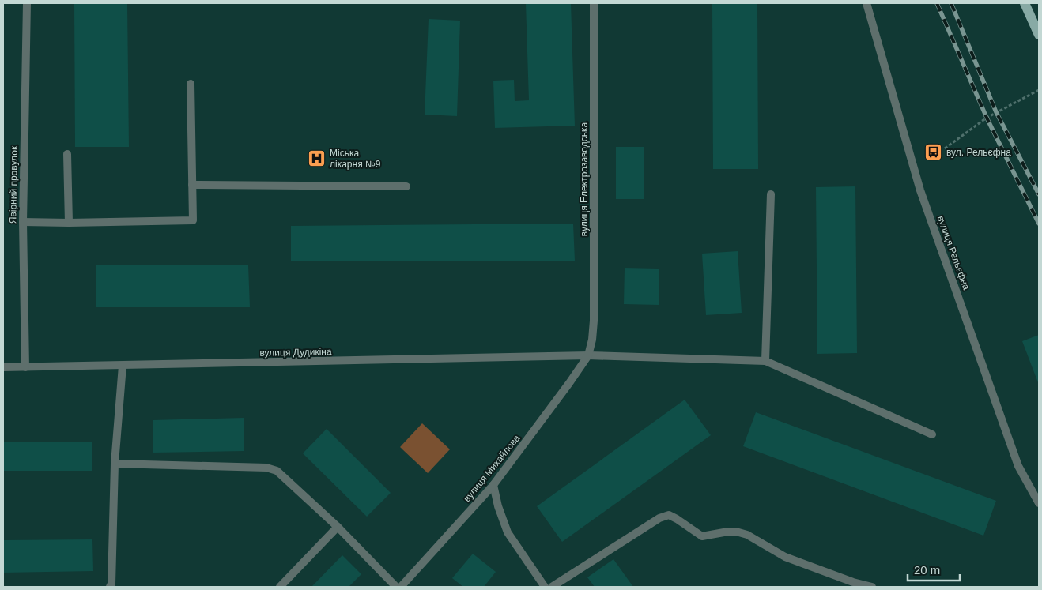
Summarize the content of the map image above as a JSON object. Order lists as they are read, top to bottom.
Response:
{
  "streets": {
    "street": [
      "вулиця Електрозаводська",
      "Явірний провулок",
      "вулиця Рельєфна",
      "вулиця Дудикіна",
      "вулиця Михайлова"
    ]
  },
  "crossings": [
    ["вулиця Електрозаводська", "вулиця Дудикіна"],
    ["вулиця Електрозаводська", "вулиця Михайлова"],
    ["Явірний провулок", "вулиця Дудикіна"],
    ["вулиця Дудикіна", "вулиця Михайлова"]
  ],
  "places": {
    "bus stop": ["вул. Рельєфна"],
    "hospital": ["Міська лікарня №9"]
  },
  "scale_bar": "20 m"
}
